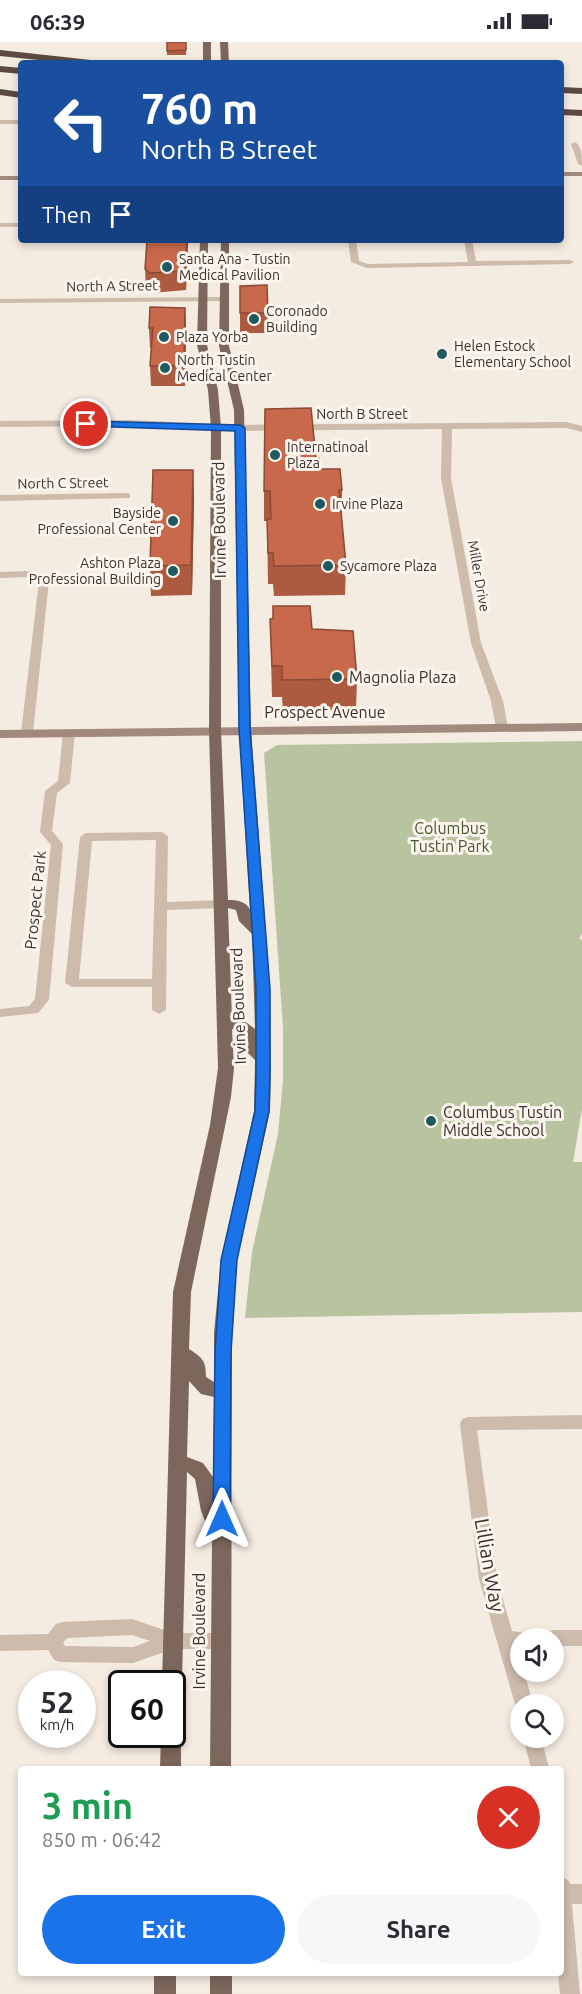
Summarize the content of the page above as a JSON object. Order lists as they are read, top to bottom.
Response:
{
  "streets": {
    "main road": ["Irvine Boulevard", "Prospect Avenue"],
    "street": [
      "North A Street",
      "North B Street",
      "North C Street",
      "Miller Drive",
      "Prospect Park",
      "Lillian Way"
    ]
  },
  "crossings": [
    ["North A Street", "Irvine Boulevard"],
    ["North B Street", "Irvine Boulevard"],
    ["North B Street", "Miller Drive"],
    ["Irvine Boulevard", "Prospect Avenue"],
    ["Miller Drive", "Prospect Avenue"],
    ["Prospect Avenue", "Prospect Park"]
  ],
  "parks": ["Columbus Tustin Park"],
  "places": [
    "Santa Ana - Tustin Medical Pavilion",
    "Coronado Building",
    "Plaza Yorba",
    "Helen Estock Elementary School",
    "North Tustin Medical Center",
    "Internatinoal Plaza",
    "Irvine Plaza",
    "Bayside Professional Center",
    "Sycamore Plaza",
    "Ashton Plaza Professional Building",
    "Magnolia Plaza",
    "Columbus Tustin Middle School"
  ],
  "page": {
    "status": "06:39",
    "turn": ["760 m", "North B Street"],
    "then": "Then",
    "speed": "52 km/h",
    "limit": "60",
    "heading": ["3 min", "850 m · 06:42"],
    "buttons": ["Exit", "Share"]
  }
}
